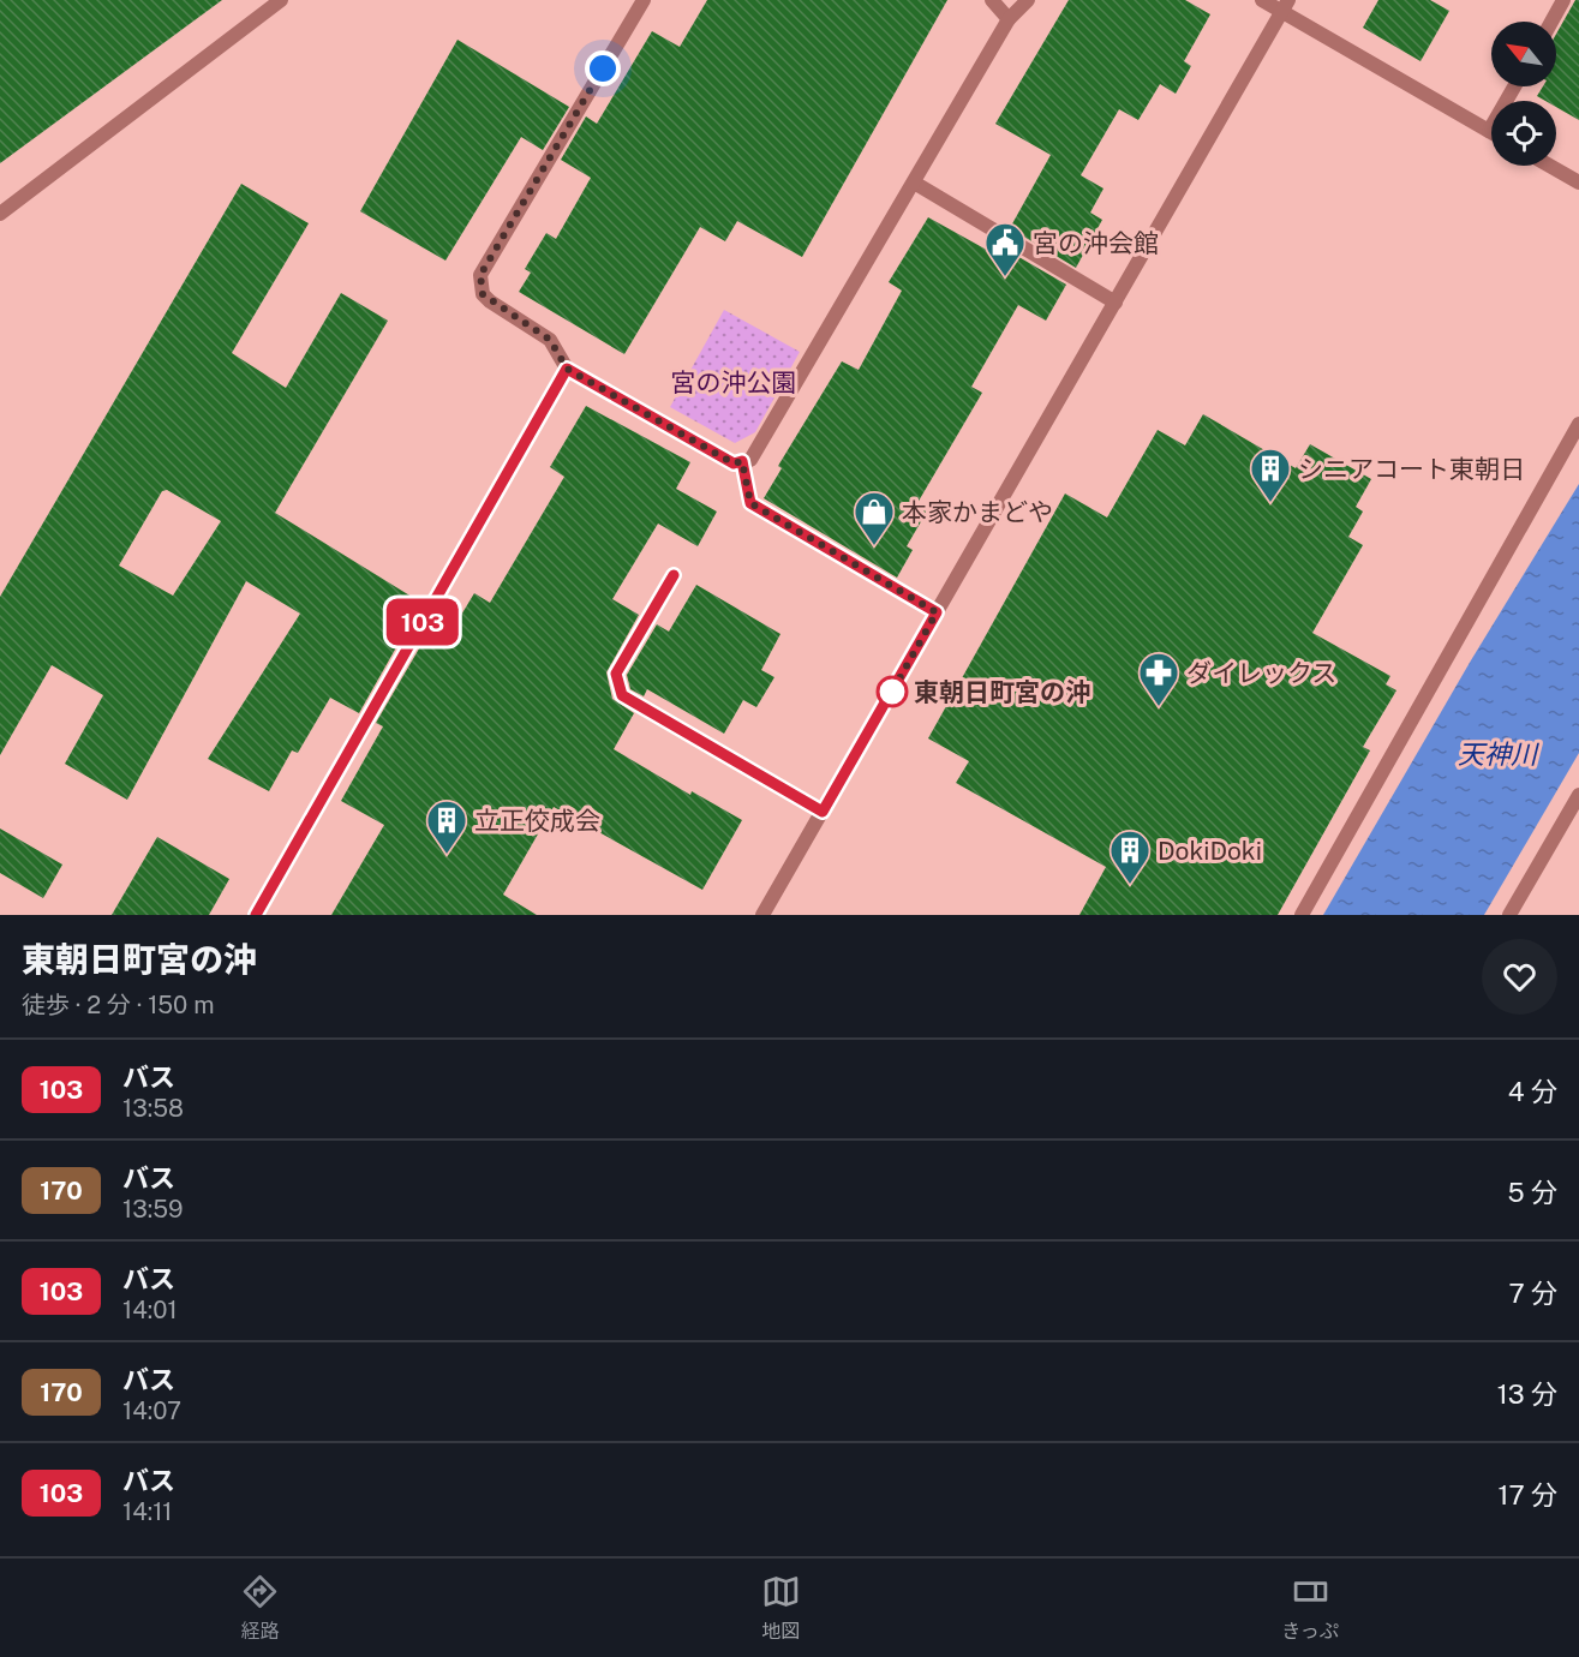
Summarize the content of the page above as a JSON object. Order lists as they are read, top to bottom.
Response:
{
  "water": ["天神川"],
  "parks": ["宮の沖公園"],
  "places": {
    "public building": ["宮の沖会館"],
    "building": ["シニアコート東朝日", "立正佼成会", "DokiDoki"],
    "shop": ["本家かまどや"],
    "other": ["東朝日町宮の沖"],
    "pharmacy": ["ダイレックス"]
  },
  "lines": ["bus line 103"],
  "north": "top left",
  "page": {
    "on_map": "103",
    "heading": ["東朝日町宮の沖", "徒歩 · 2 分 · 150 m"],
    "list": [
      {
        "mark": "103",
        "name": "バス",
        "note": "13:58",
        "value": "4 分"
      },
      {
        "mark": "170",
        "name": "バス",
        "note": "13:59",
        "value": "5 分"
      },
      {
        "mark": "103",
        "name": "バス",
        "note": "14:01",
        "value": "7 分"
      },
      {
        "mark": "170",
        "name": "バス",
        "note": "14:07",
        "value": "13 分"
      },
      {
        "mark": "103",
        "name": "バス",
        "note": "14:11",
        "value": "17 分"
      }
    ],
    "tabs": ["経路", "地図", "きっぷ"]
  }
}
